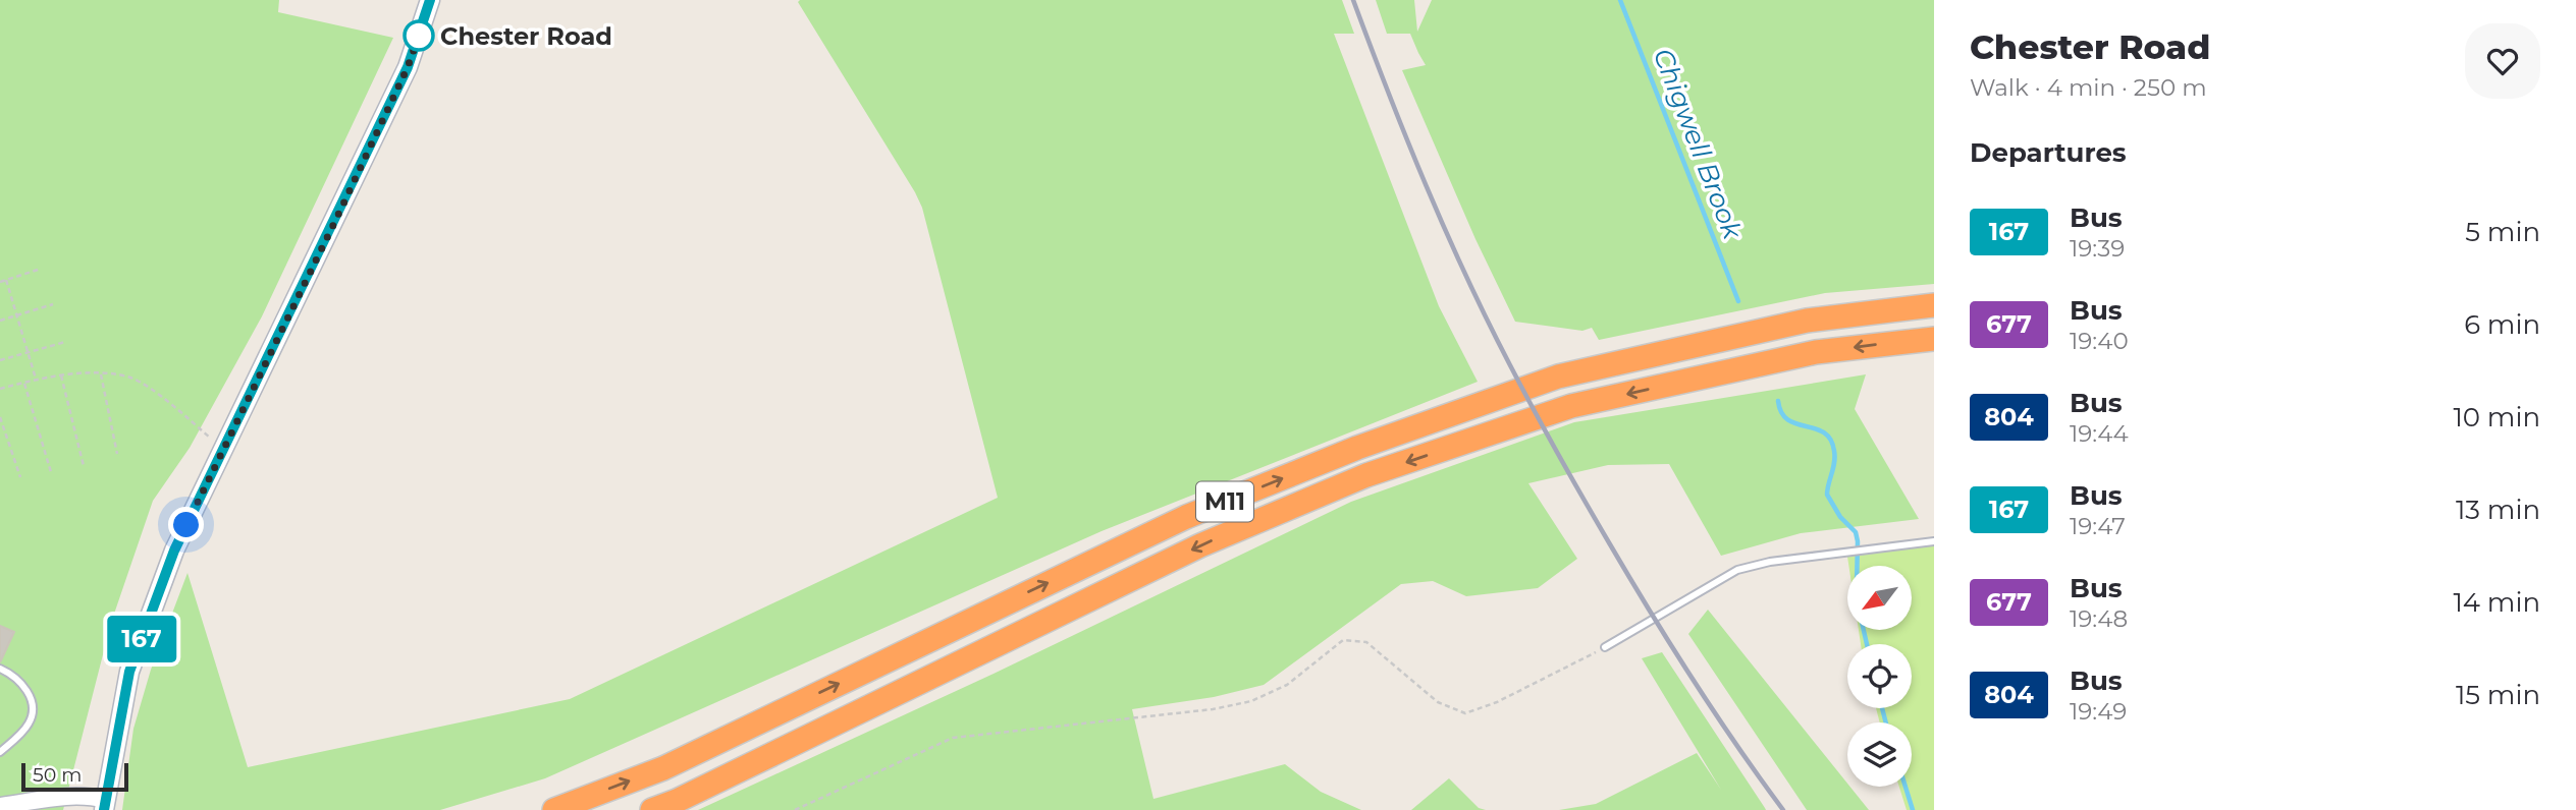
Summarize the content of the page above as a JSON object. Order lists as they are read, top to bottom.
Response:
{
  "streets": {
    "highway": ["M11"]
  },
  "water": ["Chigwell Brook"],
  "places": ["Chester Road"],
  "lines": ["bus line 167"],
  "scale_bar": "50 m",
  "north": "bottom left",
  "page": {
    "on_map": "167",
    "heading": [
      ["Chester Road", "Walk · 4 min · 250 m"],
      "Departures"
    ],
    "list": [
      {
        "mark": "167",
        "name": "Bus",
        "note": "19:39",
        "value": "5 min"
      },
      {
        "mark": "677",
        "name": "Bus",
        "note": "19:40",
        "value": "6 min"
      },
      {
        "mark": "804",
        "name": "Bus",
        "note": "19:44",
        "value": "10 min"
      },
      {
        "mark": "167",
        "name": "Bus",
        "note": "19:47",
        "value": "13 min"
      },
      {
        "mark": "677",
        "name": "Bus",
        "note": "19:48",
        "value": "14 min"
      },
      {
        "mark": "804",
        "name": "Bus",
        "note": "19:49",
        "value": "15 min"
      }
    ],
    "scale": "50 m"
  }
}
